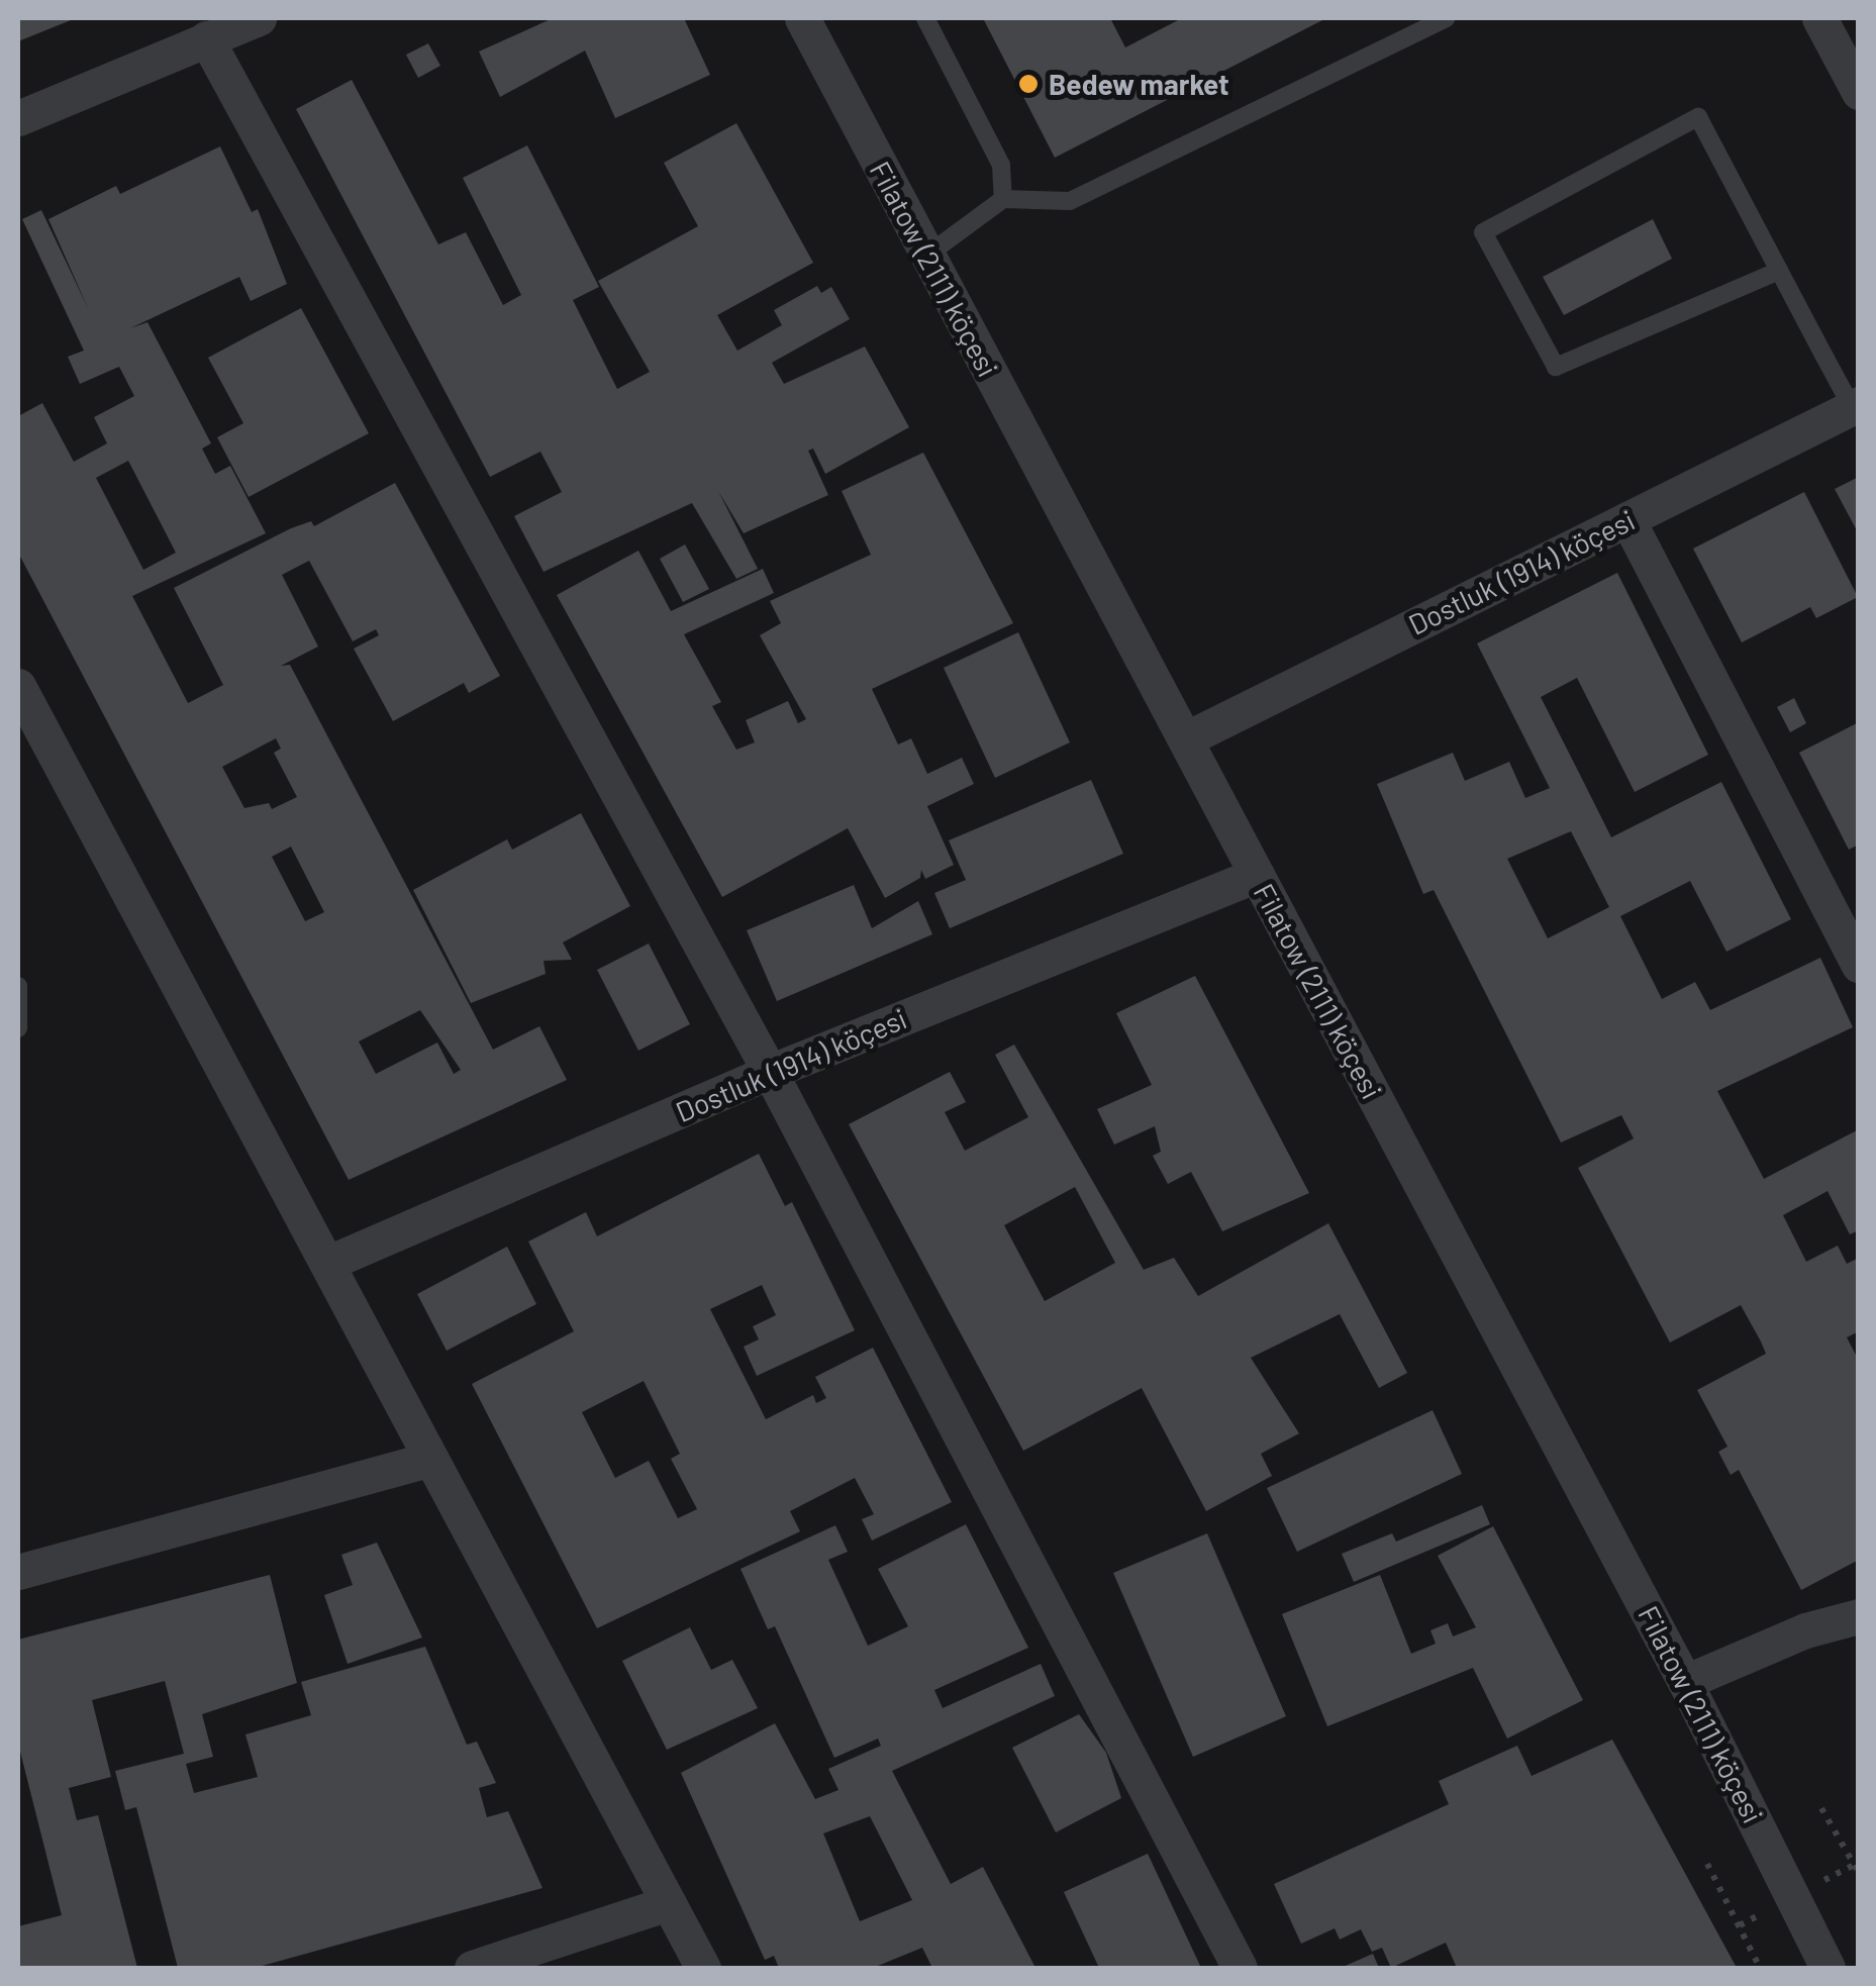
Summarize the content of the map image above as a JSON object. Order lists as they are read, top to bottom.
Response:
{
  "streets": {
    "street": ["Filatow (2111) köçesi", "Dostluk (1914) köçesi"]
  },
  "crossings": [
    ["Filatow (2111) köçesi", "Dostluk (1914) köçesi"]
  ],
  "places": ["Bedew market"]
}
